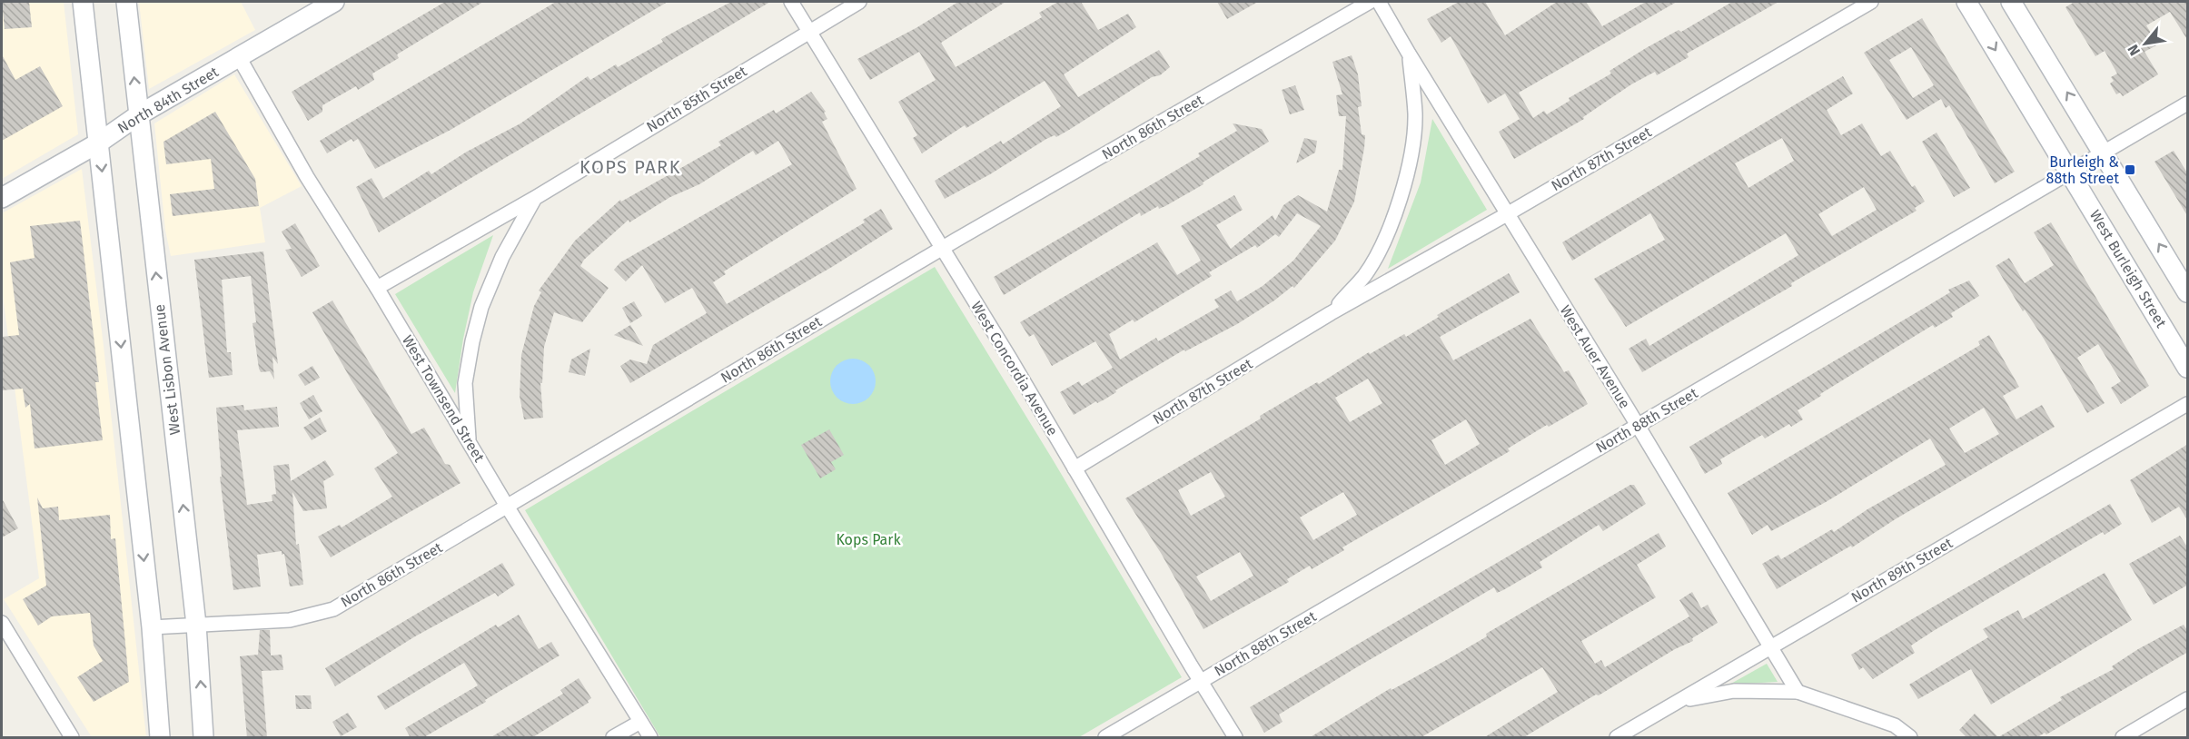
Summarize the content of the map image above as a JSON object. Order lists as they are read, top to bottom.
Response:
{
  "streets": {
    "main road": ["North 84th Street", "West Burleigh Street", "West Lisbon Avenue"],
    "street": [
      "North 85th Street",
      "North 86th Street",
      "North 87th Street",
      "West Auer Avenue",
      "West Concordia Avenue",
      "West Townsend Street",
      "North 88th Street",
      "North 89th Street"
    ]
  },
  "crossings": [
    ["North 85th Street", "West Concordia Avenue"],
    ["North 85th Street", "West Townsend Street"],
    ["North 84th Street", "West Lisbon Avenue"],
    ["North 84th Street", "West Townsend Street"],
    ["North 86th Street", "West Concordia Avenue"],
    ["North 86th Street", "West Lisbon Avenue"],
    ["North 86th Street", "West Townsend Street"],
    ["North 87th Street", "West Auer Avenue"],
    ["North 87th Street", "West Concordia Avenue"],
    ["West Burleigh Street", "North 88th Street"],
    ["West Auer Avenue", "North 88th Street"],
    ["West Auer Avenue", "North 89th Street"],
    ["West Concordia Avenue", "North 88th Street"]
  ],
  "districts": ["KOPS PARK"],
  "parks": ["Kops Park"],
  "places": {
    "transit": ["Burleigh & 88th Street"]
  },
  "north": "bottom left"
}
